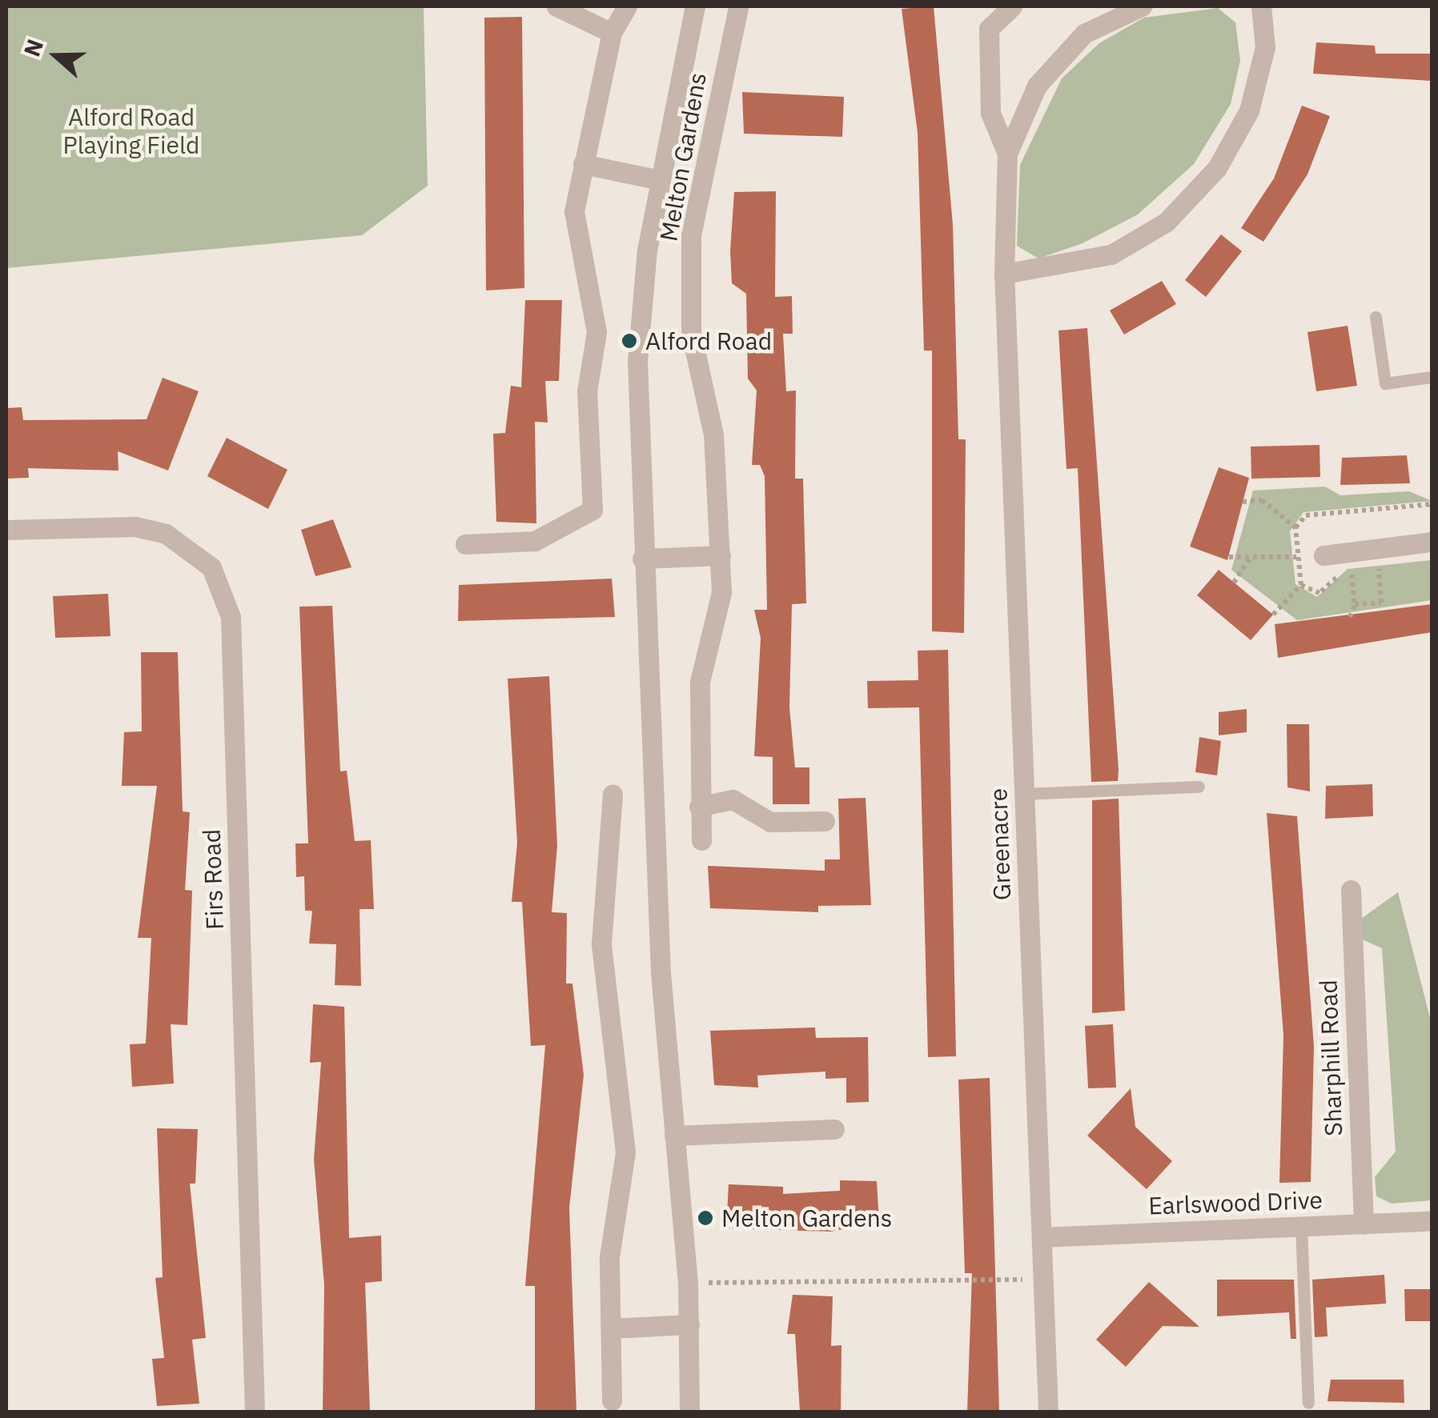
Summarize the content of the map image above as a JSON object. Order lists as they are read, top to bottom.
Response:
{
  "streets": {
    "street": [
      "Melton Gardens",
      "Greenacre",
      "Firs Road",
      "Sharphill Road",
      "Earlswood Drive"
    ]
  },
  "crossings": [
    ["Greenacre", "Earlswood Drive"],
    ["Sharphill Road", "Earlswood Drive"]
  ],
  "parks": ["Alford Road Playing Field"],
  "places": ["Alford Road", "Melton Gardens"],
  "north": "left"
}
